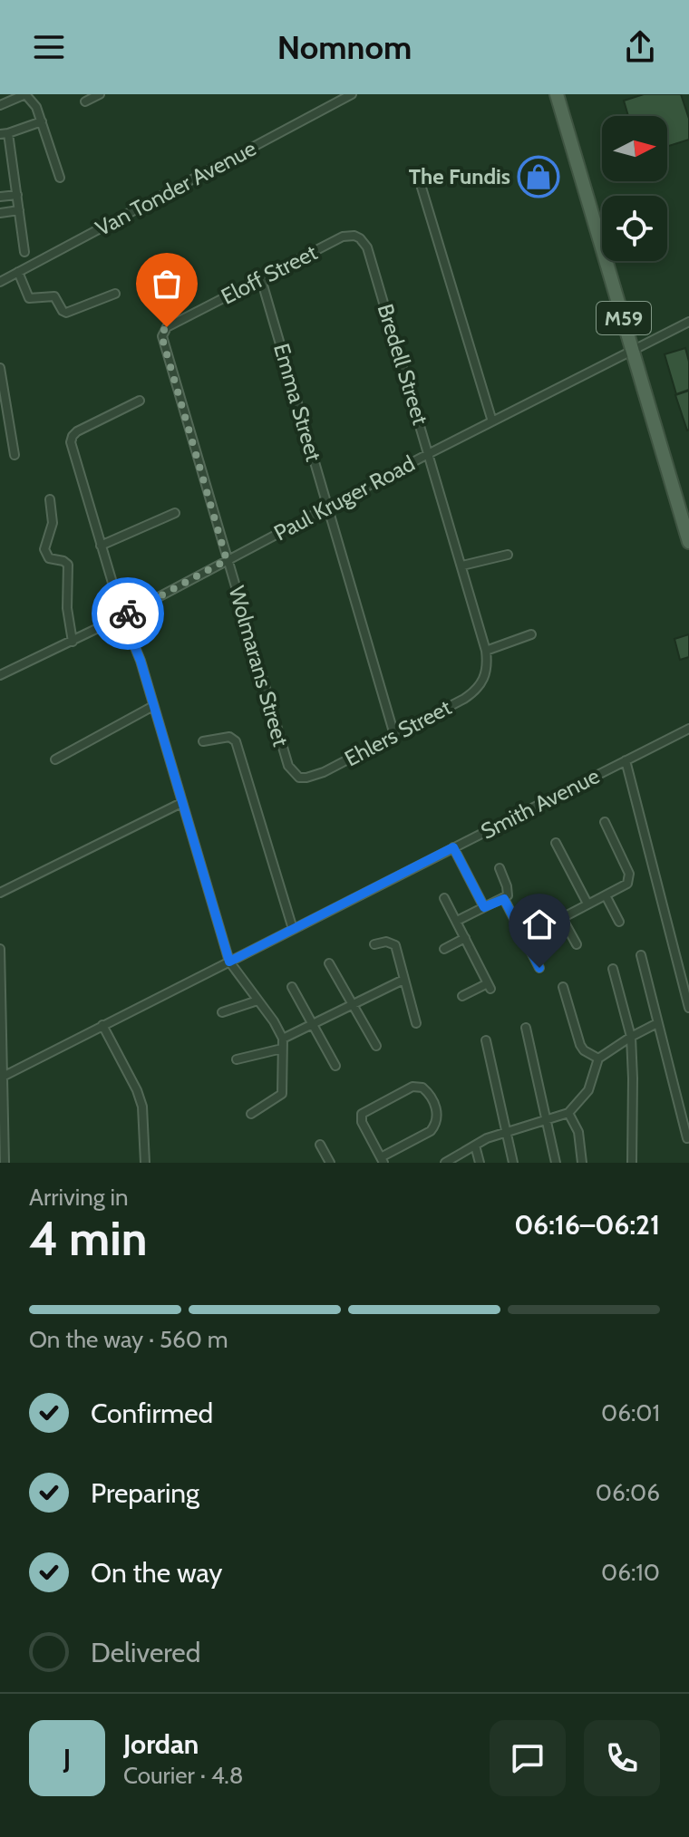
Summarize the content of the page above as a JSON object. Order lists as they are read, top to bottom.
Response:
{
  "streets": {
    "main road": ["M59"],
    "street": [
      "Van Tonder Avenue",
      "Eloff Street",
      "Bredell Street",
      "Emma Street",
      "Paul Kruger Road",
      "Wolmarans Street",
      "Ehlers Street",
      "Smith Avenue"
    ]
  },
  "crossings": [
    ["Eloff Street", "Bredell Street"],
    ["Eloff Street", "Emma Street"],
    ["Eloff Street", "Wolmarans Street"],
    ["M59", "Paul Kruger Road"],
    ["Bredell Street", "Paul Kruger Road"],
    ["Bredell Street", "Ehlers Street"],
    ["Emma Street", "Paul Kruger Road"],
    ["Emma Street", "Ehlers Street"],
    ["Paul Kruger Road", "Wolmarans Street"],
    ["Wolmarans Street", "Ehlers Street"]
  ],
  "places": {
    "shop": ["The Fundis"]
  },
  "north": "right",
  "page": {
    "header": "Nomnom",
    "heading": ["4 min", "Arriving in", "06:16–06:21"],
    "panel": ["Jordan", "Courier · 4.8"],
    "bar": "On the way · 560 m",
    "list": [
      ["Confirmed", "06:01"],
      ["Preparing", "06:06"],
      ["On the way", "06:10"],
      "Delivered"
    ],
    "round": "J"
  }
}
